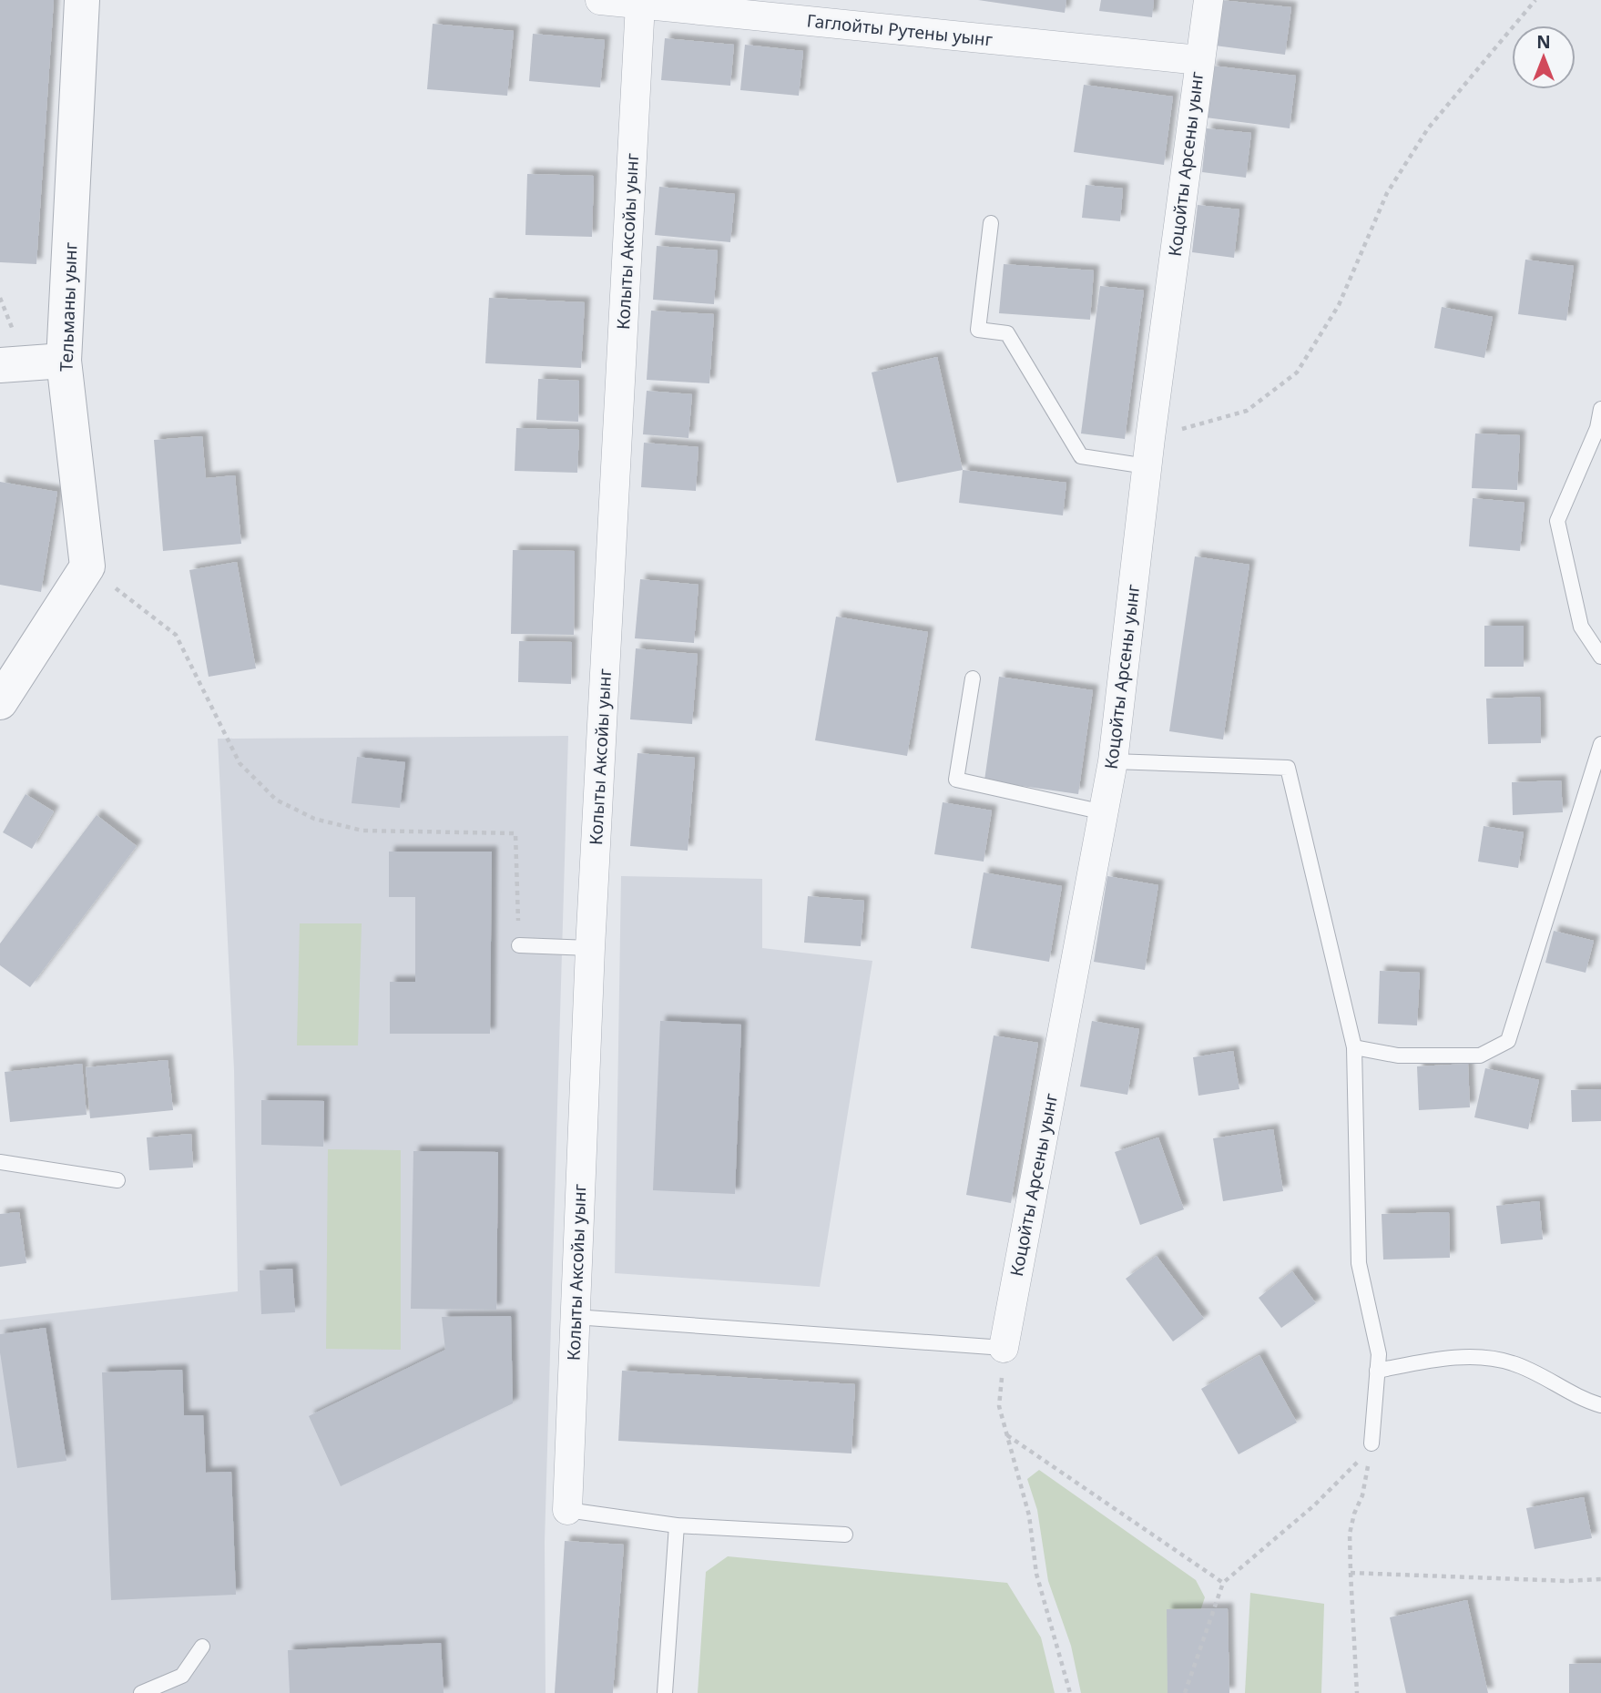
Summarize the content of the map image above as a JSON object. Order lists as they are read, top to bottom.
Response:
{
  "streets": {
    "street": [
      "Гаглойты Рутены уынг",
      "Коцойты Арсены уынг",
      "Колыты Аксойы уынг",
      "Тельманы уынг"
    ]
  },
  "crossings": [
    ["Гаглойты Рутены уынг", "Коцойты Арсены уынг"],
    ["Гаглойты Рутены уынг", "Колыты Аксойы уынг"]
  ],
  "north": "top"
}
